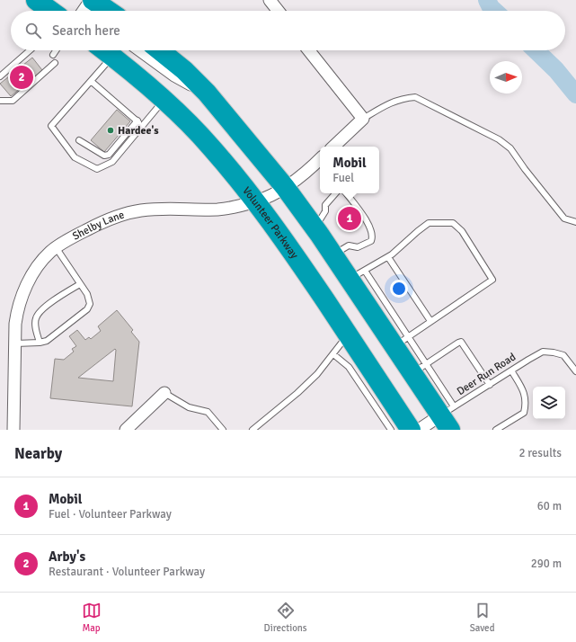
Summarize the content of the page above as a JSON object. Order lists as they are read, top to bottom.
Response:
{
  "streets": {
    "highway": ["Volunteer Parkway"],
    "street": ["Shelby Lane"],
    "lane": ["Deer Run Road"]
  },
  "crossings": [
    ["Volunteer Parkway", "Shelby Lane"]
  ],
  "places": ["Hardee's"],
  "north": "right",
  "page": {
    "search": "Search here",
    "pins": ["2", "1"],
    "popup": ["Mobil", "Fuel"],
    "heading": ["Nearby", "2 results"],
    "list": [
      {
        "mark": "1",
        "name": "Mobil",
        "note": "Fuel · Volunteer Parkway",
        "value": "60 m"
      },
      {
        "mark": "2",
        "name": "Arby's",
        "note": "Restaurant · Volunteer Parkway",
        "value": "290 m"
      }
    ],
    "nav": ["Map", "Directions", "Saved"]
  }
}
